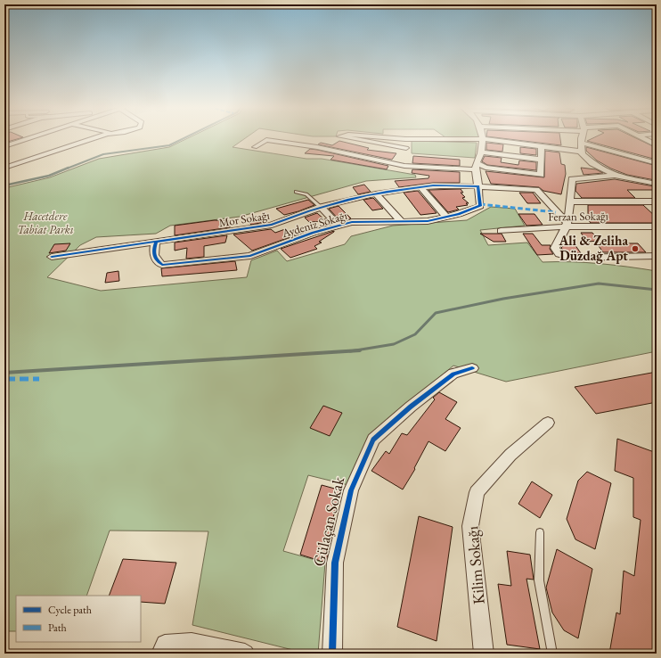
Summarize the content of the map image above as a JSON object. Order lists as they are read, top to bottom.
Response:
{
  "streets": {
    "street": [
      "Ferzan Sokağı",
      "Mor Sokağı",
      "Aydeniz Sokağı",
      "Gülaçan Sokak",
      "Kilim Sokağı"
    ]
  },
  "crossings": [
    ["Ferzan Sokağı", "Mor Sokağı"],
    ["Mor Sokağı", "Aydeniz Sokağı"]
  ],
  "parks": ["Hacetdere Tabiat Parkı"],
  "places": ["Ali & Zeliha Düzdağ Apt"],
  "legend": ["Cycle path", "Path"]
}
